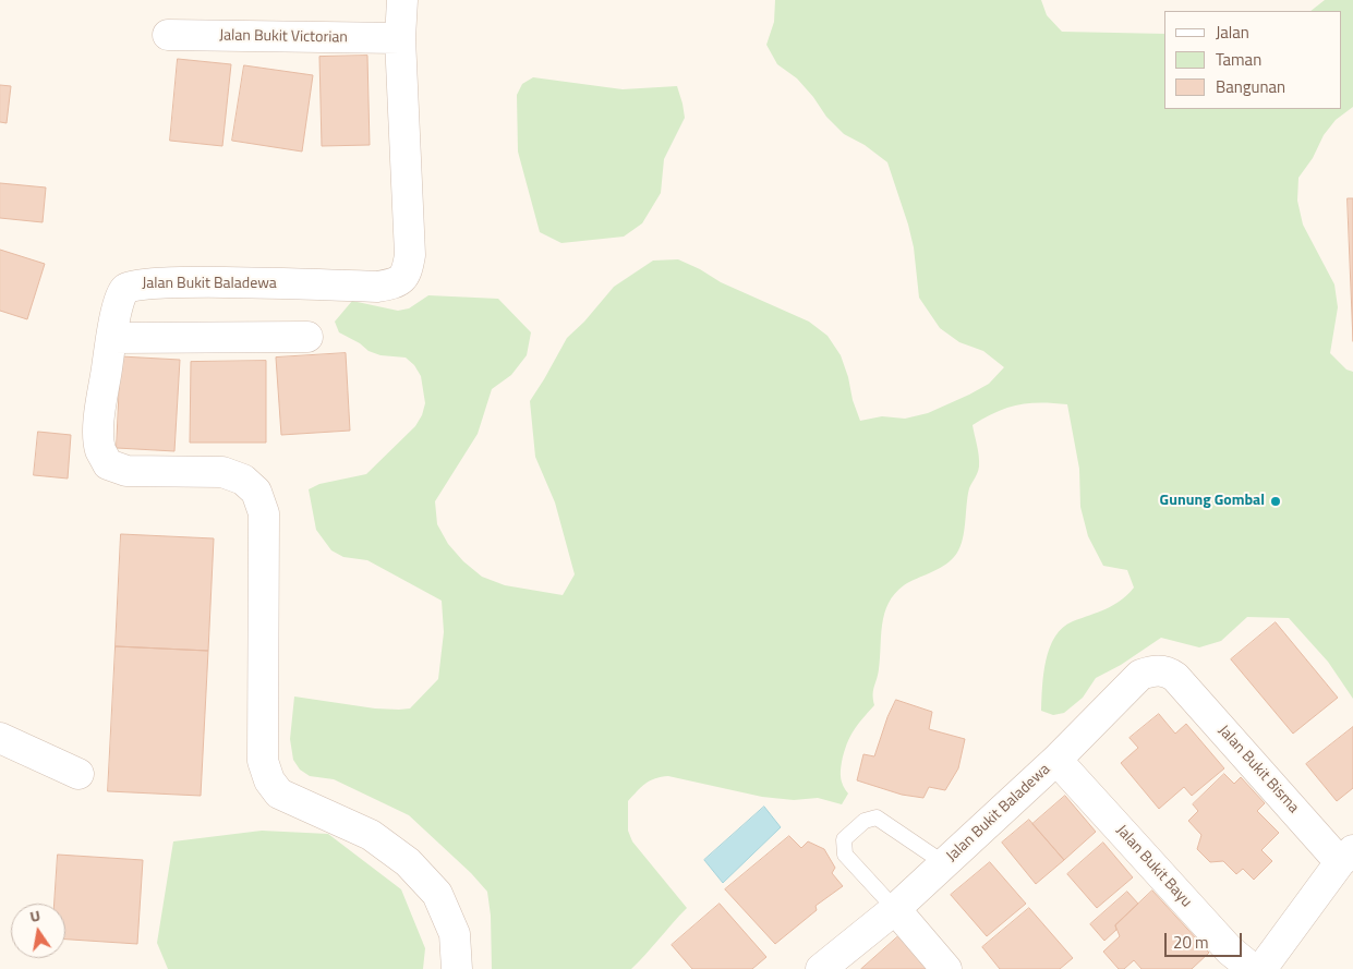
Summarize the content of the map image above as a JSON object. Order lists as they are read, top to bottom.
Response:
{
  "streets": {
    "street": [
      "Jalan Bukit Victorian",
      "Jalan Bukit Baladewa",
      "Jalan Bukit Bisma",
      "Jalan Bukit Bayu"
    ]
  },
  "crossings": [
    ["Jalan Bukit Victorian", "Jalan Bukit Baladewa"],
    ["Jalan Bukit Baladewa", "Jalan Bukit Bisma"],
    ["Jalan Bukit Baladewa", "Jalan Bukit Bayu"]
  ],
  "places": ["Gunung Gombal"],
  "legend": ["Jalan", "Taman", "Bangunan"],
  "scale_bar": "20 m",
  "north": "top"
}
